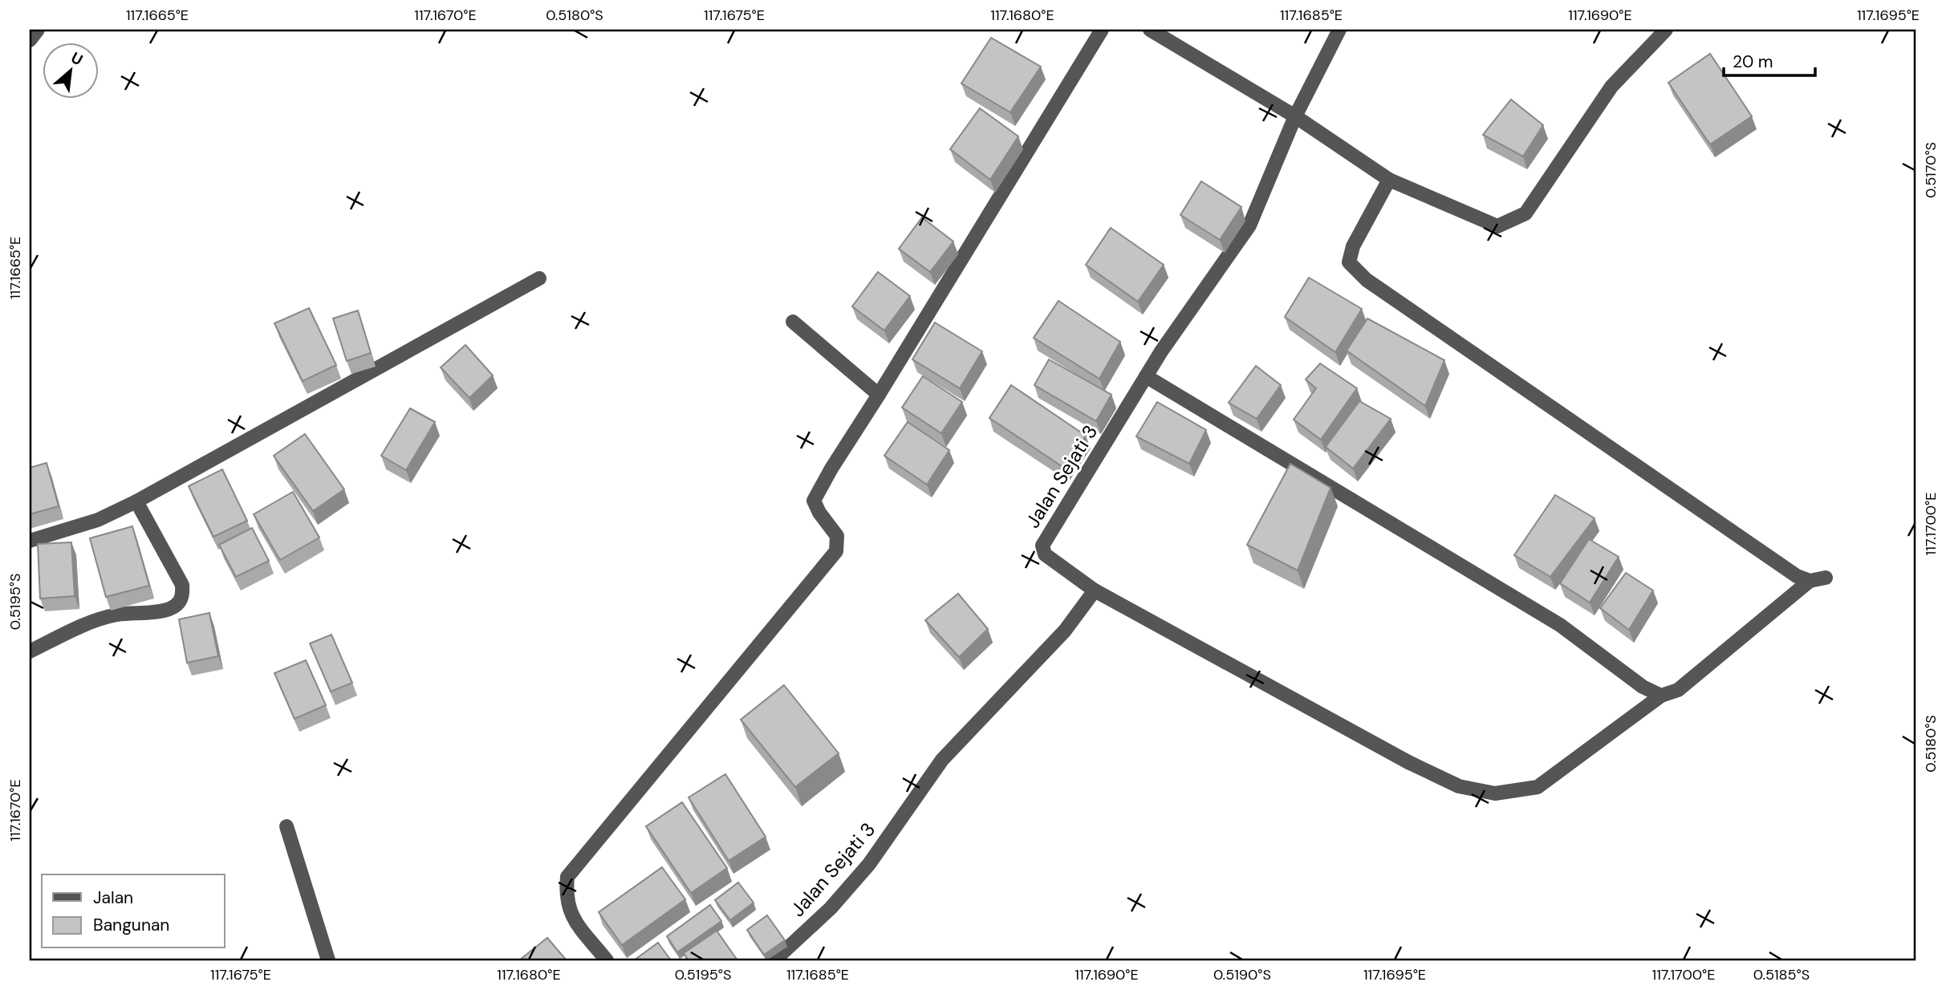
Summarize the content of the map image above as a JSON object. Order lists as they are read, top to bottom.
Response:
{
  "streets": {
    "street": ["Jalan Sejati 3"]
  },
  "legend": ["Jalan", "Bangunan"],
  "scale_bar": "20 m",
  "north": "top right",
  "coordinates": [
    "117.1665°E",
    "117.1670°E",
    "0.5180°S",
    "117.1675°E",
    "117.1680°E",
    "117.1685°E",
    "117.1690°E",
    "117.1695°E",
    "0.5170°S",
    "117.1700°E",
    "0.5195°S",
    "0.5190°S",
    "0.5185°S"
  ]
}
